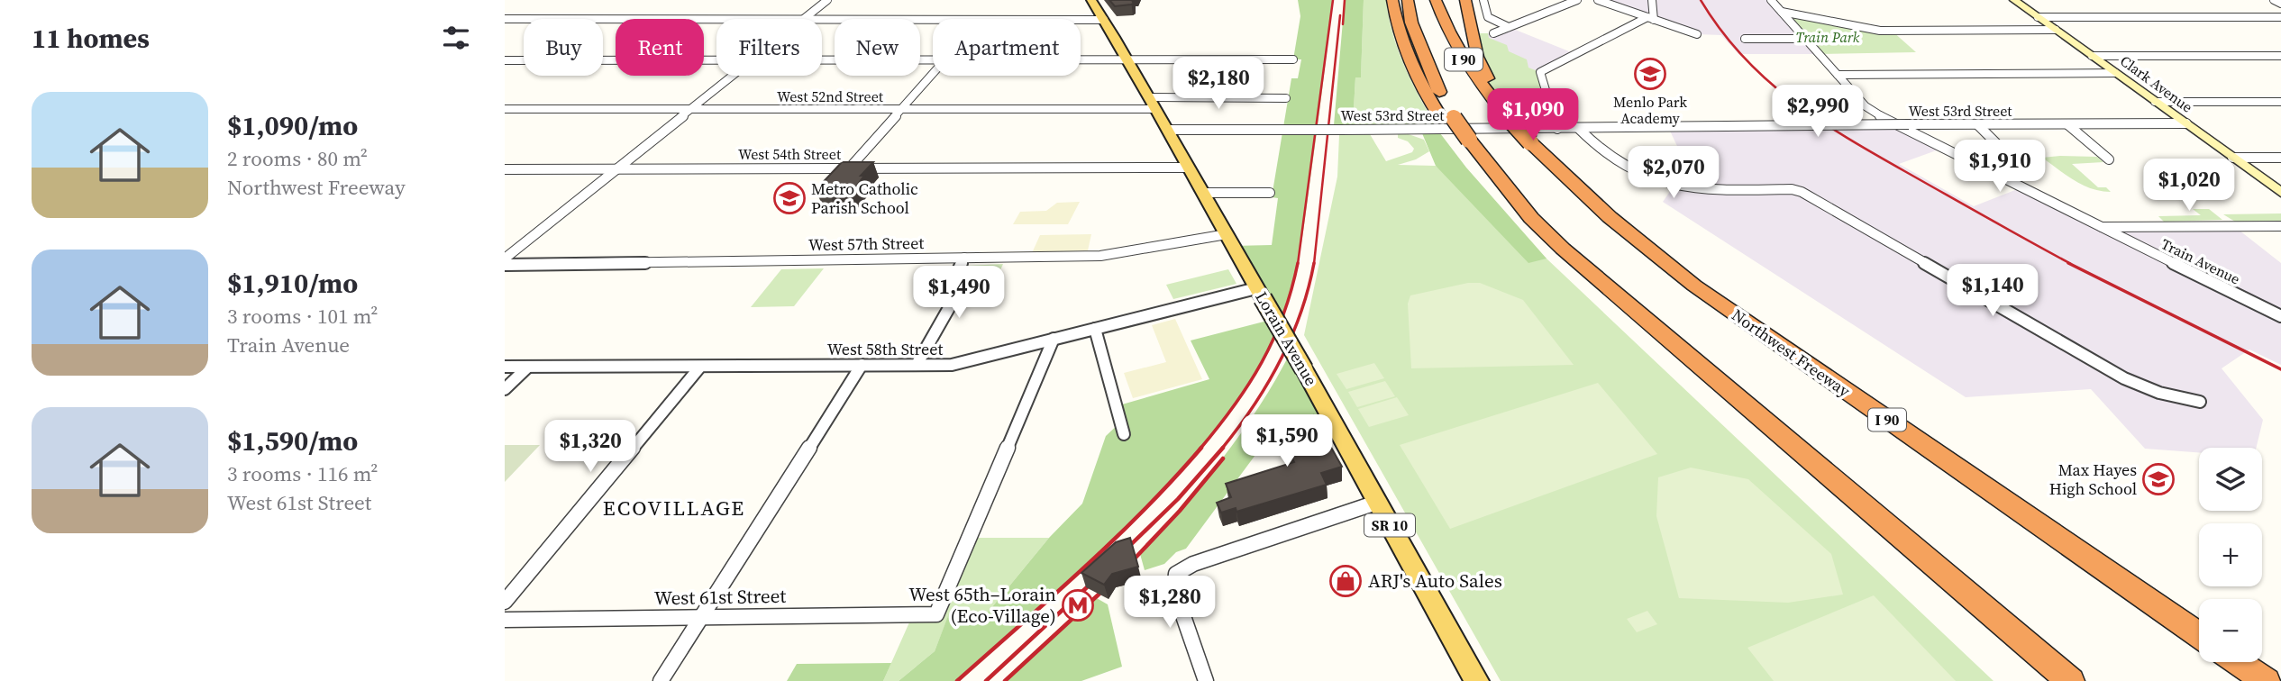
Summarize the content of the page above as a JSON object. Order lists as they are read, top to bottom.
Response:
{
  "streets": {
    "highway": ["I 90", "Northwest Freeway"],
    "main road": ["Lorain Avenue", "SR 10"],
    "street": [
      "Clark Avenue",
      "West 52nd Street",
      "West 53rd Street",
      "West 54th Street",
      "West 57th Street",
      "Train Avenue",
      "West 58th Street",
      "West 61st Street"
    ]
  },
  "crossings": [
    ["Clark Avenue", "West 53rd Street"],
    ["West 52nd Street", "Lorain Avenue"],
    ["West 53rd Street", "Lorain Avenue"],
    ["West 54th Street", "Lorain Avenue"],
    ["West 57th Street", "Lorain Avenue"],
    ["Lorain Avenue", "West 58th Street"],
    ["West 58th Street", "West 61st Street"]
  ],
  "districts": ["ECOVILLAGE"],
  "parks": ["Train Park"],
  "places": {
    "school or university": ["Menlo Park Academy", "Metro Catholic Parish School", "Max Hayes High School"],
    "shop": ["ARJ's Auto Sales"],
    "metro station": ["West 65th–Lorain (Eco-Village)"]
  },
  "page": {
    "heading": "11 homes",
    "chip": [
      "Buy",
      "Rent",
      "Filters",
      "New",
      "Apartment"
    ],
    "price": [
      "$2,180",
      "$2,990",
      "$1,090",
      "$1,910",
      "$2,070",
      "$1,020",
      "$1,140",
      "$1,490",
      "$1,590",
      "$1,320",
      "$1,280"
    ],
    "list": [
      {
        "name": "$1,090/mo",
        "note": "2 rooms · 80 m² · Northwest Freeway"
      },
      {
        "name": "$1,910/mo",
        "note": "3 rooms · 101 m² · Train Avenue"
      },
      {
        "name": "$1,590/mo",
        "note": "3 rooms · 116 m² · West 61st Street"
      }
    ],
    "map_buttons": ["+", "−"]
  }
}
